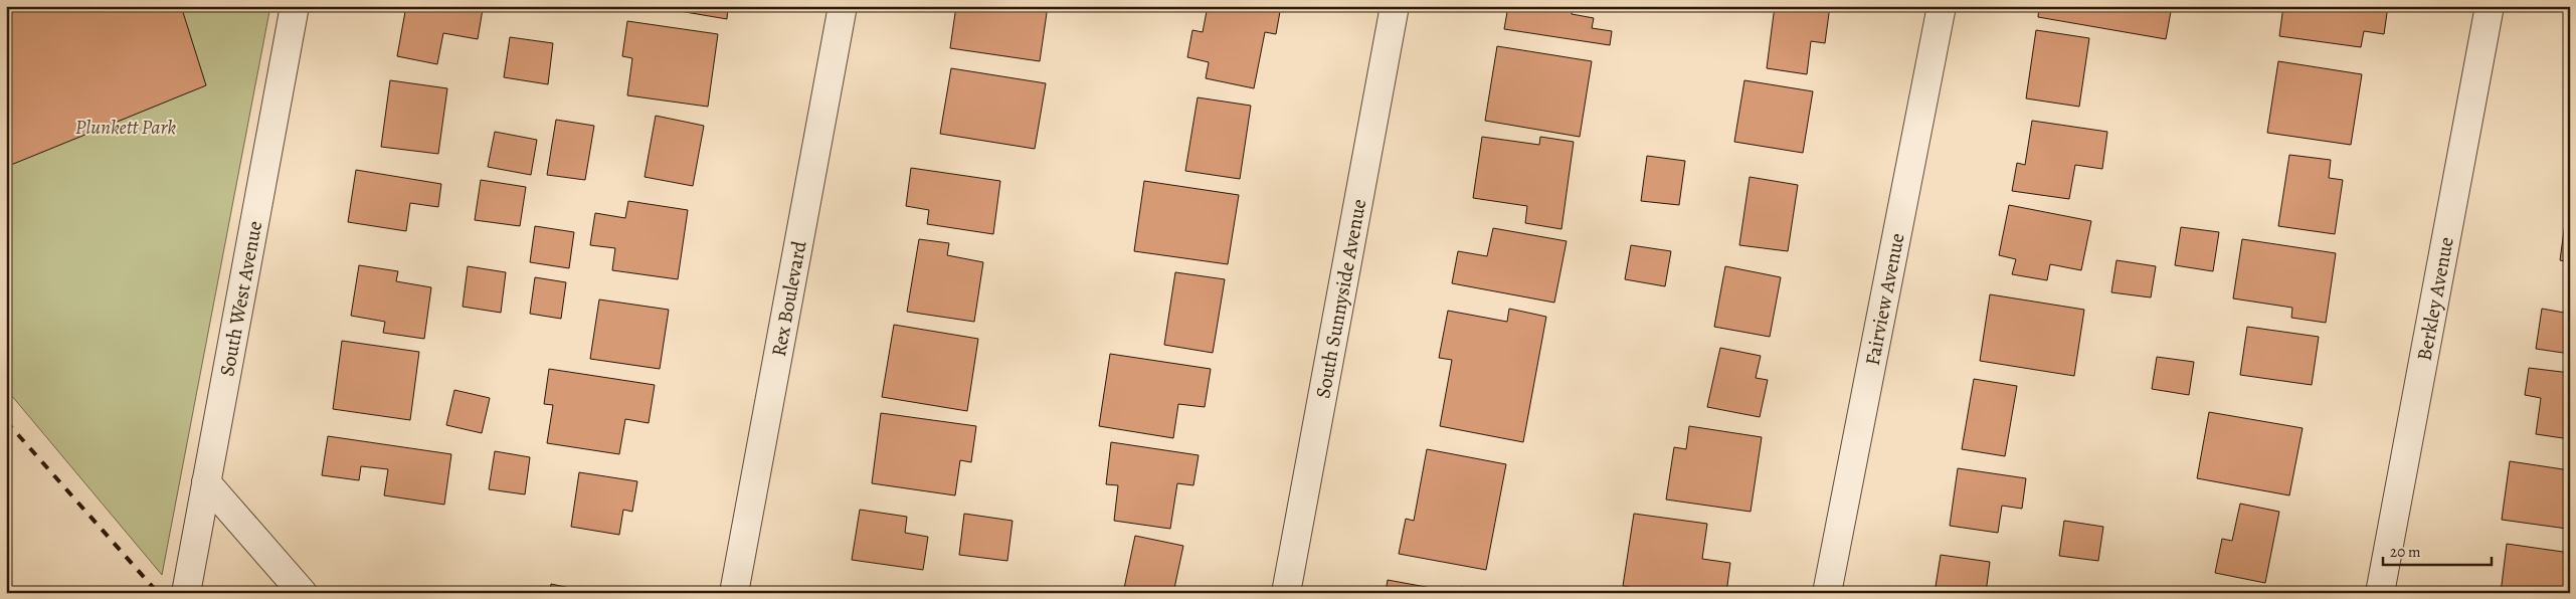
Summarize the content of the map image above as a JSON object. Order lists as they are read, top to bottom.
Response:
{
  "streets": {
    "street": [
      "South West Avenue",
      "Rex Boulevard",
      "South Sunnyside Avenue",
      "Fairview Avenue",
      "Berkley Avenue"
    ]
  },
  "parks": ["Plunkett Park"],
  "scale_bar": "20 m"
}
